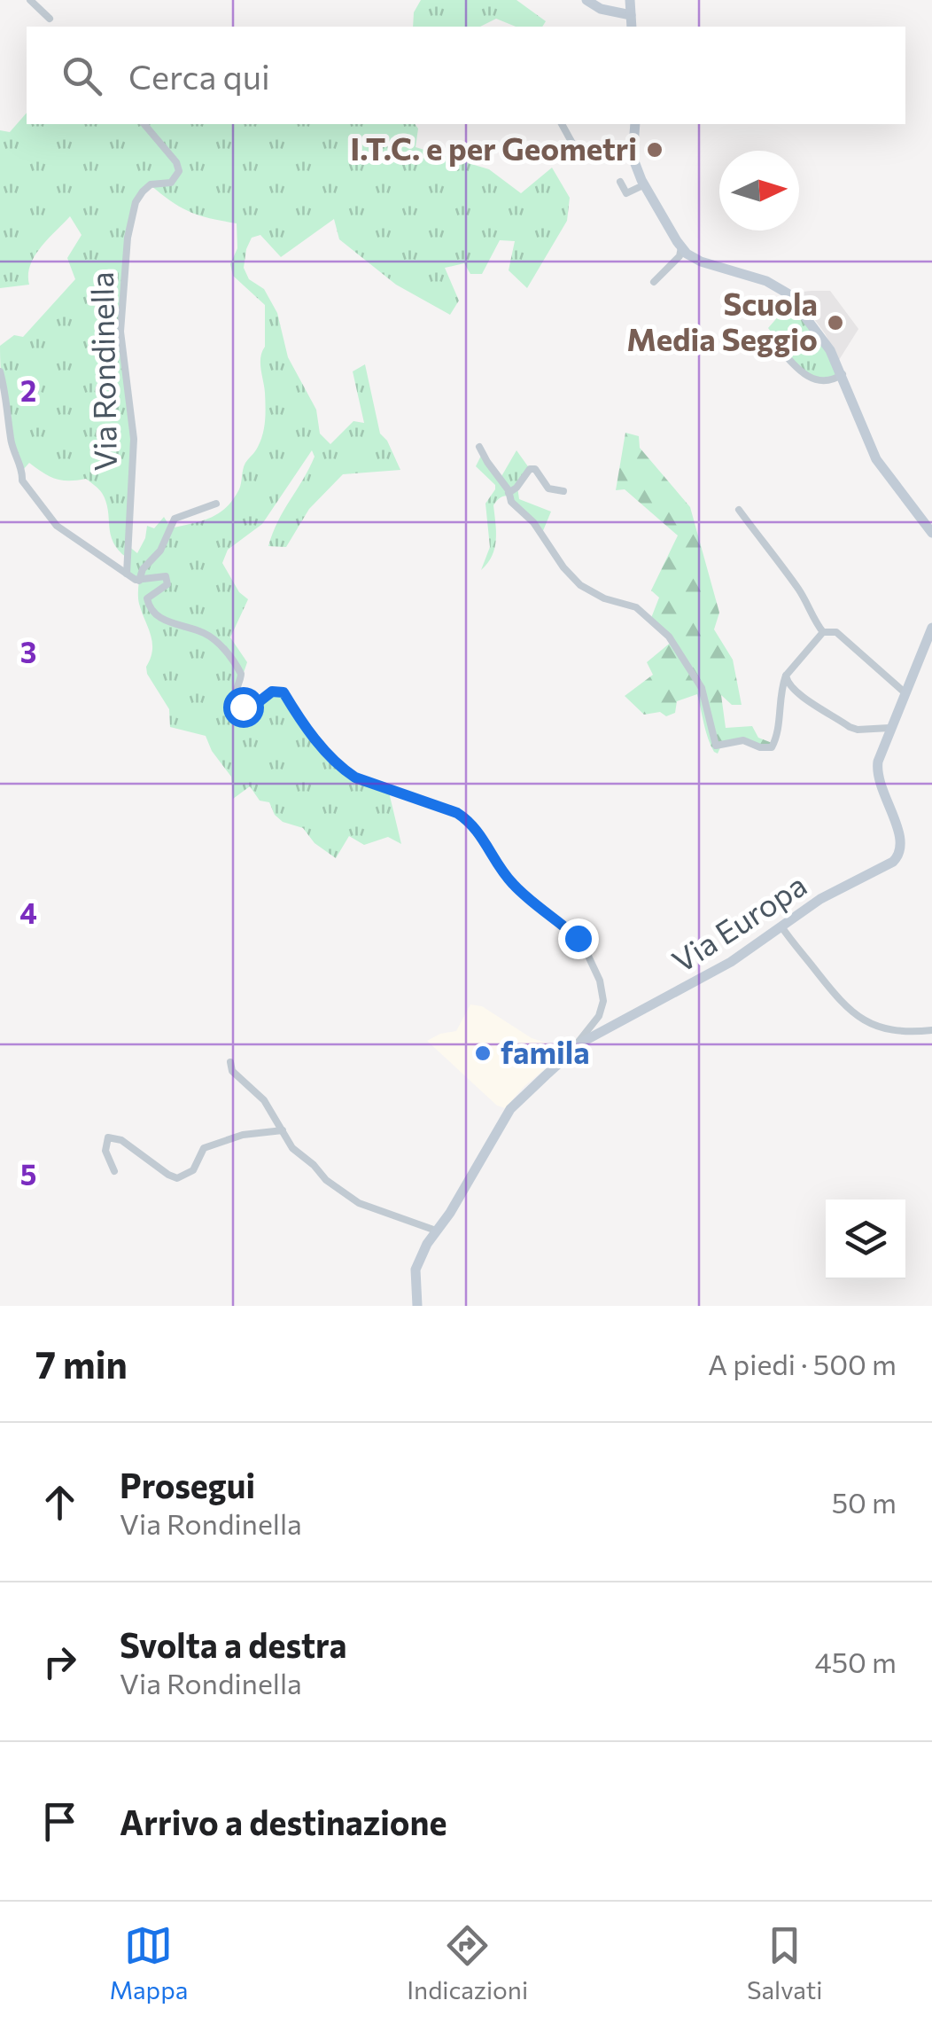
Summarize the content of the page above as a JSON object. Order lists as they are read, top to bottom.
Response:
{
  "streets": {
    "main road": ["Via Europa"],
    "street": ["Via Rondinella"]
  },
  "places": ["I.T.C. e per Geometri", "Scuola Media Seggio", "famila"],
  "north": "right",
  "page": {
    "search": "Cerca qui",
    "heading": ["7 min", "A piedi · 500 m"],
    "list": [
      ["Prosegui", "Via Rondinella", "50 m"],
      ["Svolta a destra", "Via Rondinella", "450 m"],
      "Arrivo a destinazione"
    ],
    "nav": ["Mappa", "Indicazioni", "Salvati"]
  },
  "grid": {
    "rows": [
      "2",
      "3",
      "4",
      "5"
    ]
  }
}
